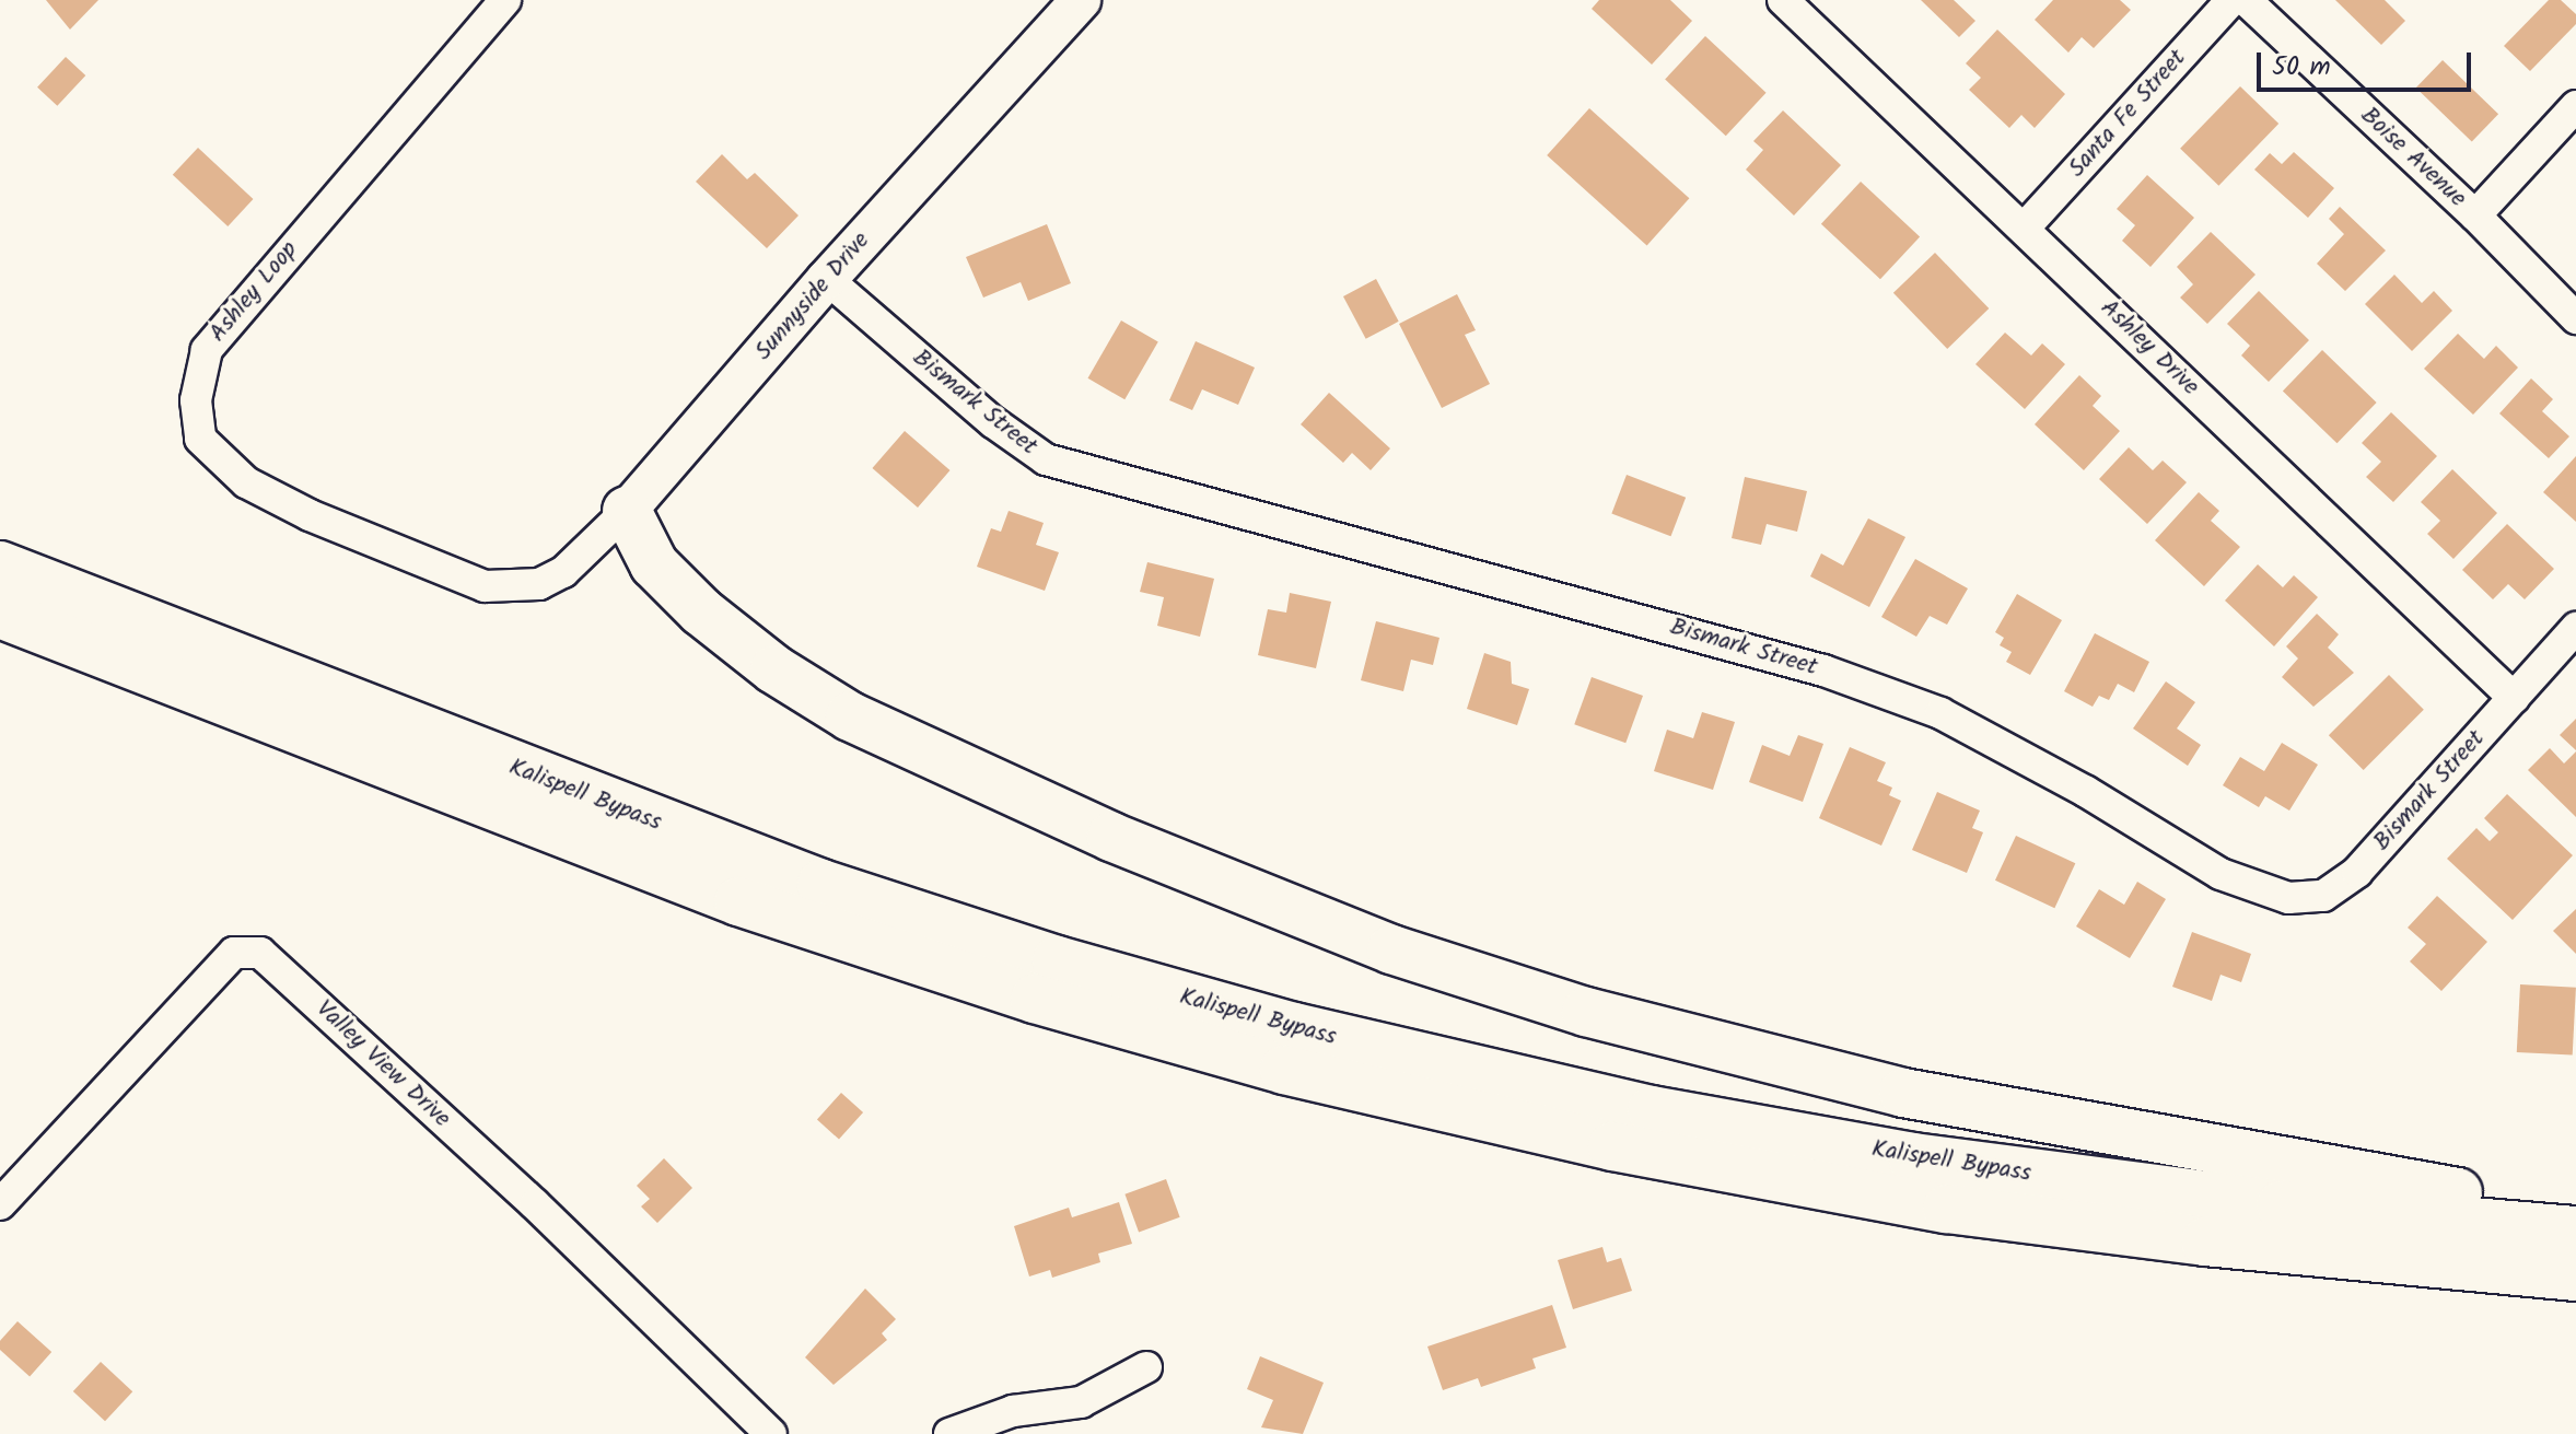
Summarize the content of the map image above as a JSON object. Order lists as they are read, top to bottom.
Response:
{
  "streets": {
    "highway": ["Kalispell Bypass"],
    "street": [
      "Santa Fe Street",
      "Boise Avenue",
      "Ashley Loop",
      "Sunnyside Drive",
      "Ashley Drive",
      "Bismark Street",
      "Valley View Drive"
    ]
  },
  "crossings": [
    ["Santa Fe Street", "Ashley Drive"],
    ["Ashley Loop", "Sunnyside Drive"],
    ["Sunnyside Drive", "Bismark Street"],
    ["Ashley Drive", "Bismark Street"]
  ],
  "scale_bar": "50 m"
}
